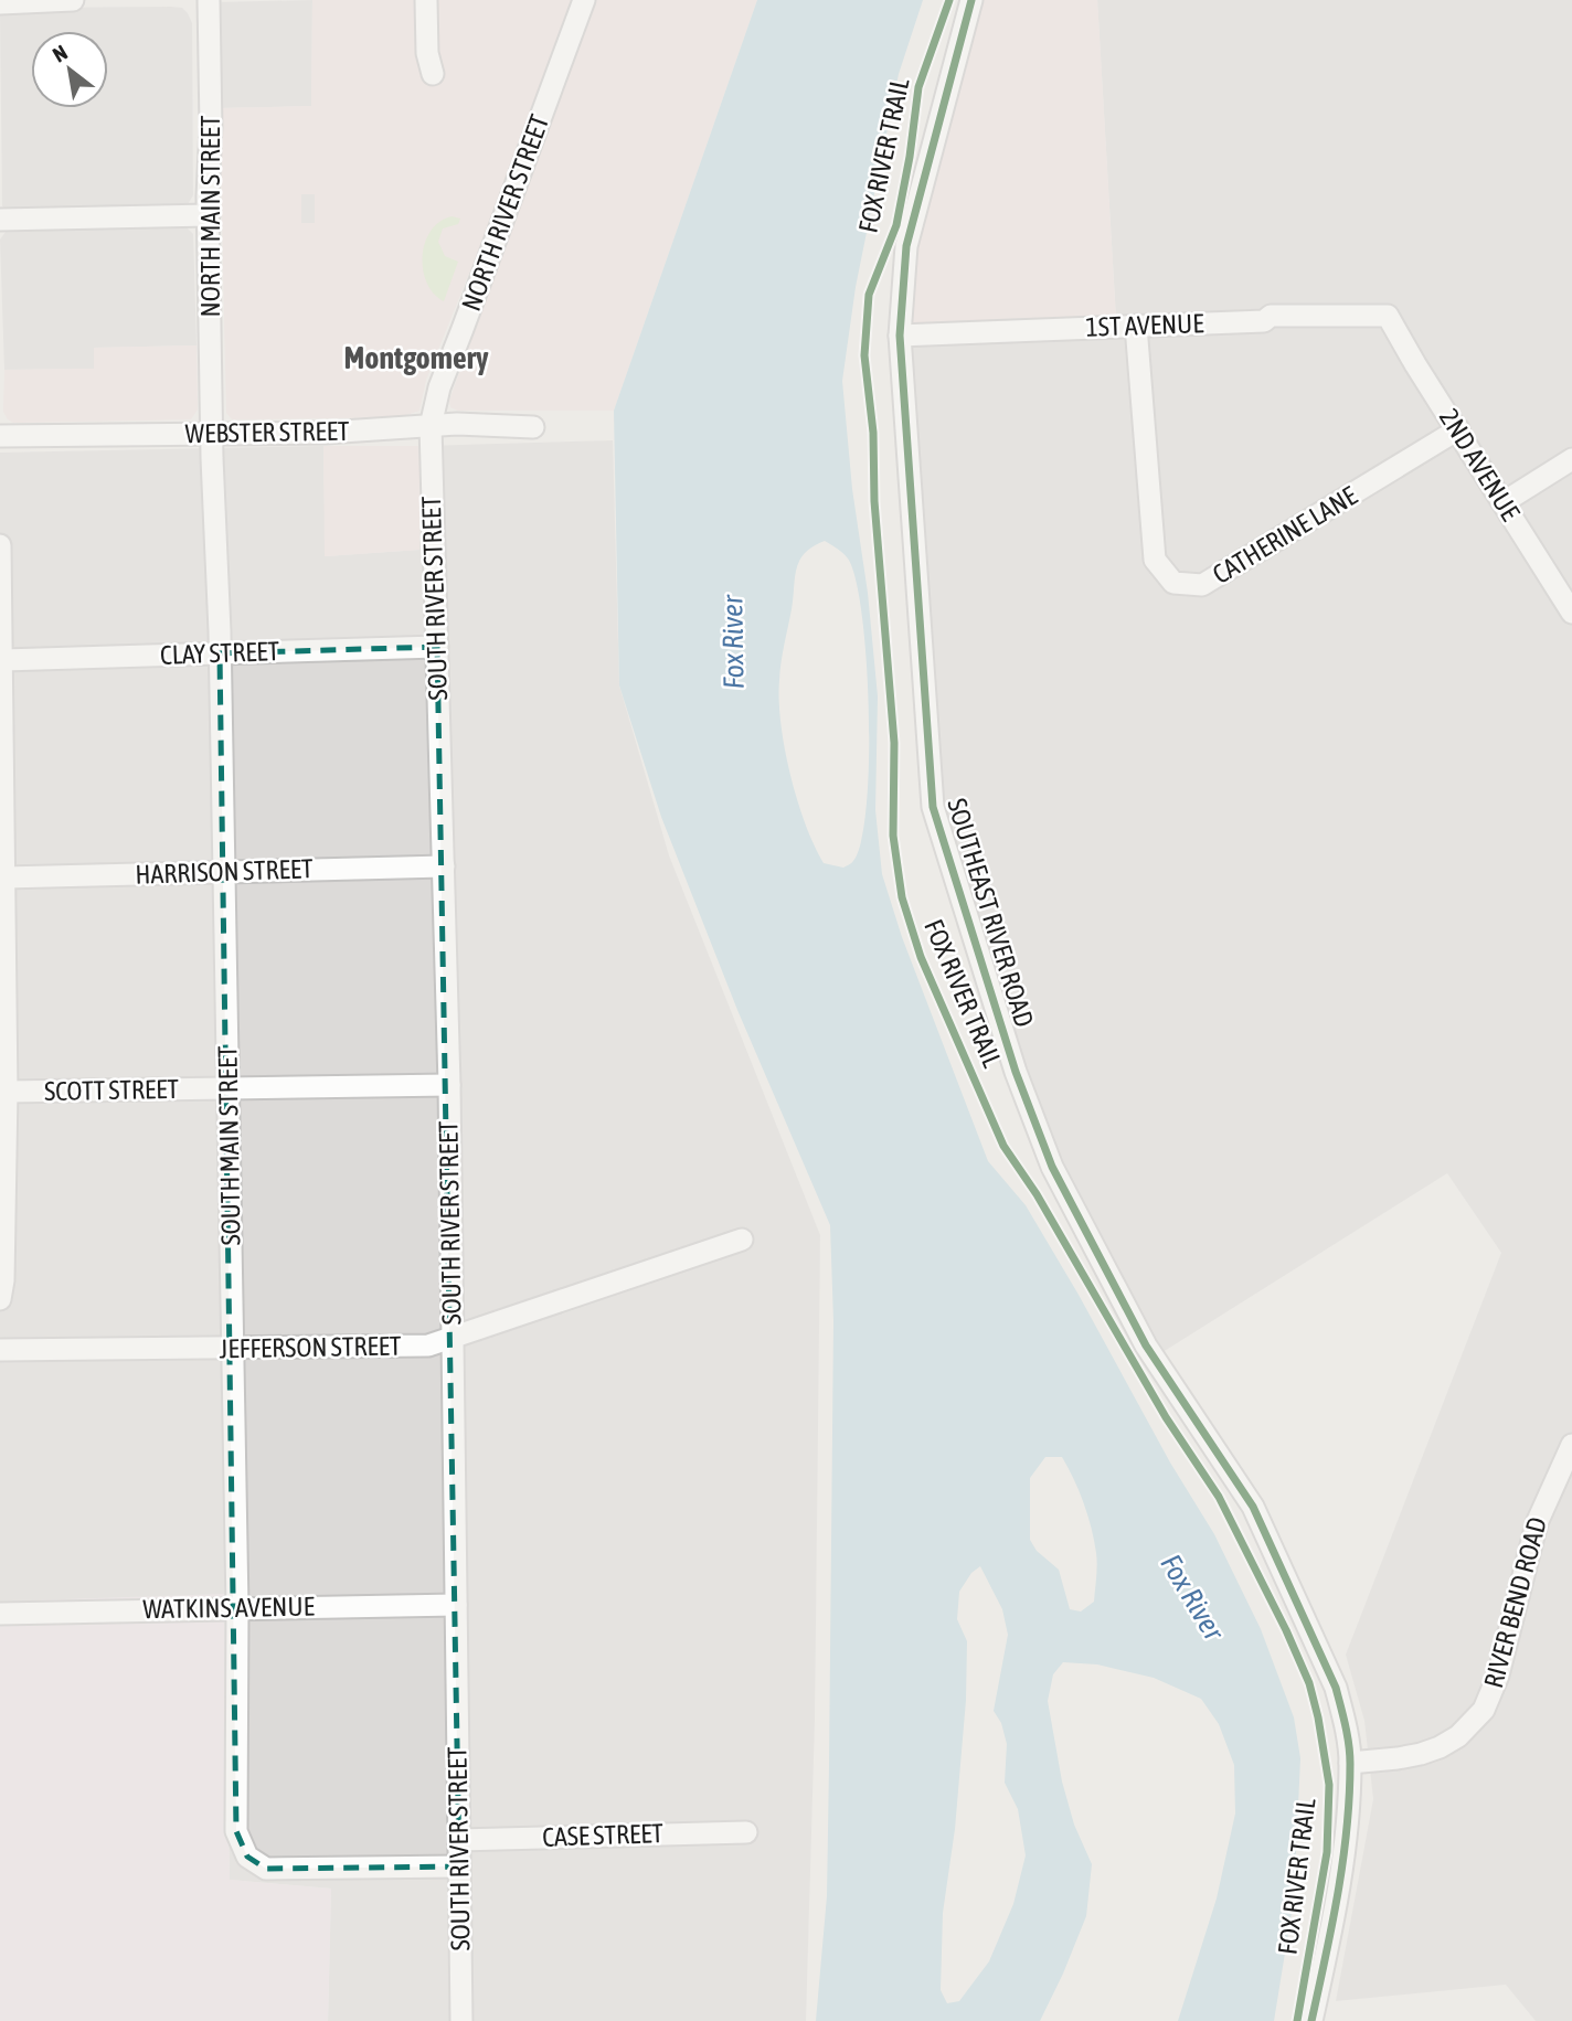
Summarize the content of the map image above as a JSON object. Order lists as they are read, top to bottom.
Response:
{
  "streets": {
    "street": [
      "NORTH RIVER STREET",
      "NORTH MAIN STREET",
      "1ST AVENUE",
      "WEBSTER STREET",
      "2ND AVENUE",
      "CATHERINE LANE",
      "SOUTH RIVER STREET",
      "CLAY STREET",
      "HARRISON STREET",
      "SOUTHEAST RIVER ROAD",
      "SCOTT STREET",
      "SOUTH MAIN STREET",
      "JEFFERSON STREET",
      "RIVER BEND ROAD",
      "WATKINS AVENUE",
      "CASE STREET"
    ],
    "cycle path": ["FOX RIVER TRAIL"]
  },
  "crossings": [
    ["NORTH RIVER STREET", "WEBSTER STREET"],
    ["NORTH RIVER STREET", "SOUTH RIVER STREET"],
    ["NORTH MAIN STREET", "WEBSTER STREET"],
    ["NORTH MAIN STREET", "SOUTH MAIN STREET"],
    ["1ST AVENUE", "2ND AVENUE"],
    ["1ST AVENUE", "CATHERINE LANE"],
    ["1ST AVENUE", "SOUTHEAST RIVER ROAD"],
    ["WEBSTER STREET", "SOUTH RIVER STREET"],
    ["WEBSTER STREET", "SOUTH MAIN STREET"],
    ["2ND AVENUE", "CATHERINE LANE"],
    ["SOUTH RIVER STREET", "CLAY STREET"],
    ["SOUTH RIVER STREET", "HARRISON STREET"],
    ["SOUTH RIVER STREET", "SCOTT STREET"],
    ["SOUTH RIVER STREET", "SOUTH MAIN STREET"],
    ["SOUTH RIVER STREET", "JEFFERSON STREET"],
    ["SOUTH RIVER STREET", "WATKINS AVENUE"],
    ["SOUTH RIVER STREET", "CASE STREET"],
    ["CLAY STREET", "SOUTH MAIN STREET"],
    ["HARRISON STREET", "SOUTH MAIN STREET"],
    ["SOUTHEAST RIVER ROAD", "RIVER BEND ROAD"],
    ["SCOTT STREET", "SOUTH MAIN STREET"],
    ["SOUTH MAIN STREET", "JEFFERSON STREET"],
    ["SOUTH MAIN STREET", "WATKINS AVENUE"]
  ],
  "districts": ["Montgomery"],
  "water": ["Fox River"],
  "north": "top left"
}
